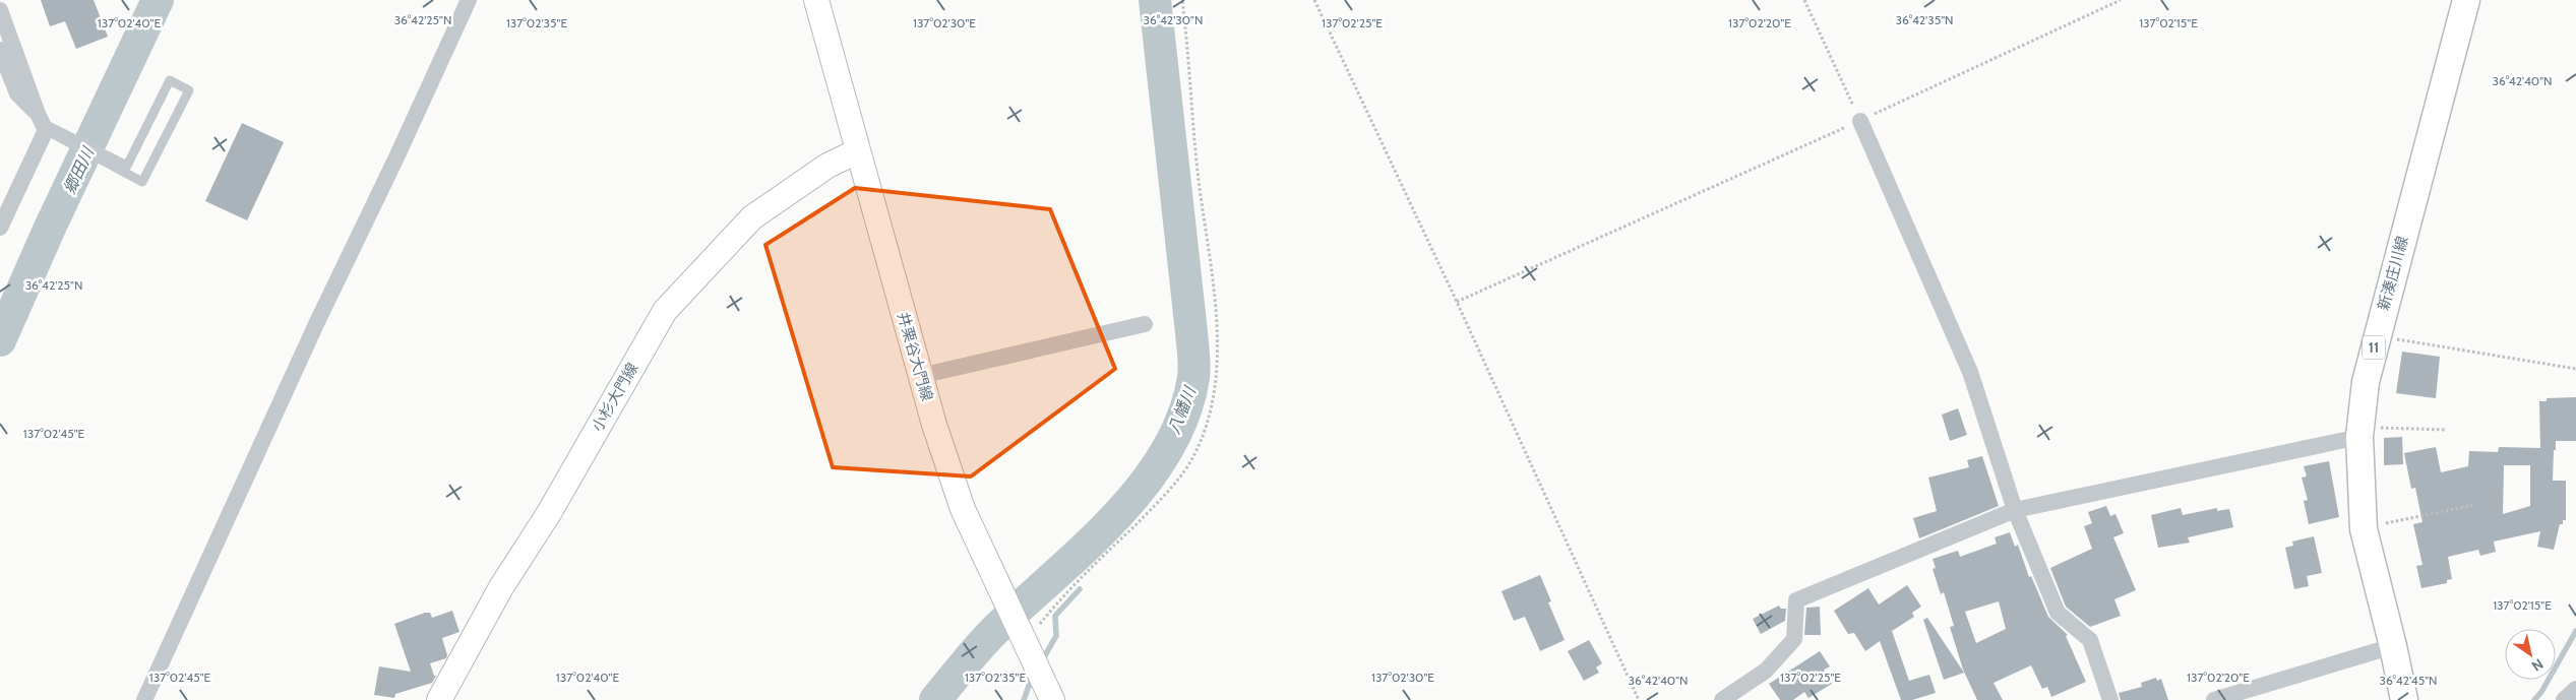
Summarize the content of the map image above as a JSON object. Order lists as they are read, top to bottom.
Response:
{
  "streets": {
    "main road": [
      "新湊庄川線",
      "11",
      "井栗谷大門線",
      "小杉大門線"
    ]
  },
  "crossings": [
    ["井栗谷大門線", "小杉大門線"]
  ],
  "water": ["郷田川", "八幡川"],
  "north": "bottom right",
  "coordinates": [
    "36°42'25\"N",
    "36°42'30\"N",
    "36°42'35\"N",
    "137°02'40\"E",
    "137°02'30\"E",
    "137°02'35\"E",
    "137°02'25\"E",
    "137°02'20\"E",
    "137°02'15\"E",
    "36°42'40\"N",
    "137°02'45\"E",
    "36°42'45\"N"
  ]
}
